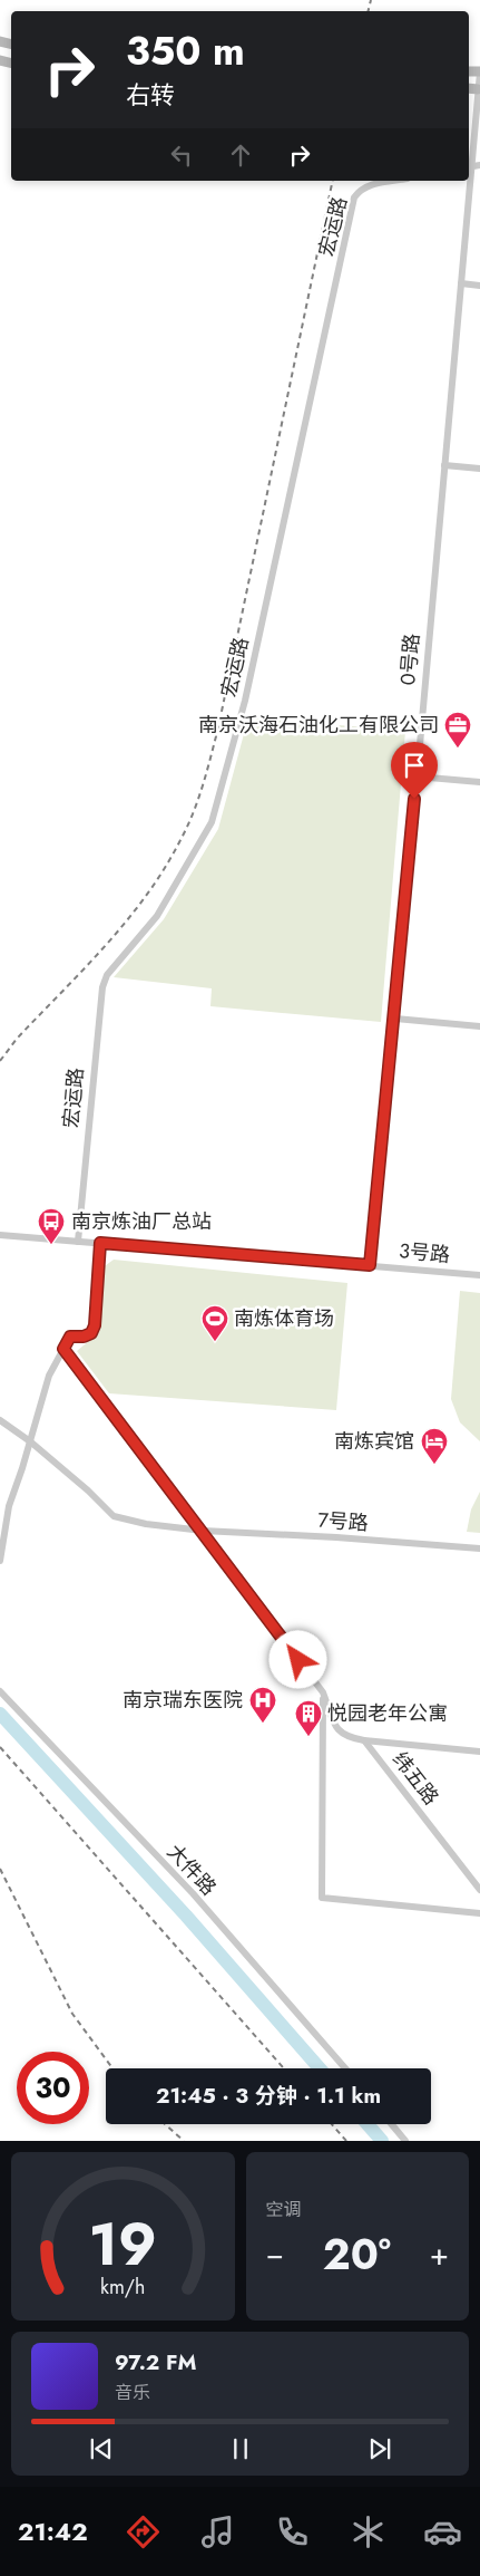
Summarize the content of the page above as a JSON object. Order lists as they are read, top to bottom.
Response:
{
  "streets": {
    "street": [
      "宏运路",
      "0号路",
      "3号路",
      "7号路",
      "纬五路",
      "大件路"
    ]
  },
  "crossings": [
    ["宏运路", "3号路"],
    ["0号路", "3号路"]
  ],
  "places": {
    "office": ["南京沃海石油化工有限公司"],
    "bus stop": ["南京炼油厂总站"],
    "sports": ["南炼体育场"],
    "hotel": ["南炼宾馆"],
    "hospital": ["南京瑞东医院"],
    "building": ["悦园老年公寓"]
  },
  "page": {
    "turn": ["350 m", "右转"],
    "limit": "30",
    "trip": "21:45 · 3 分钟 · 1.1 km",
    "tile": "空调",
    "heat": ["−", "20°", "+"],
    "song": ["97.2 FM", "音乐"],
    "tabs": "21:42",
    "gauge": ["19", "km/h"]
  }
}
